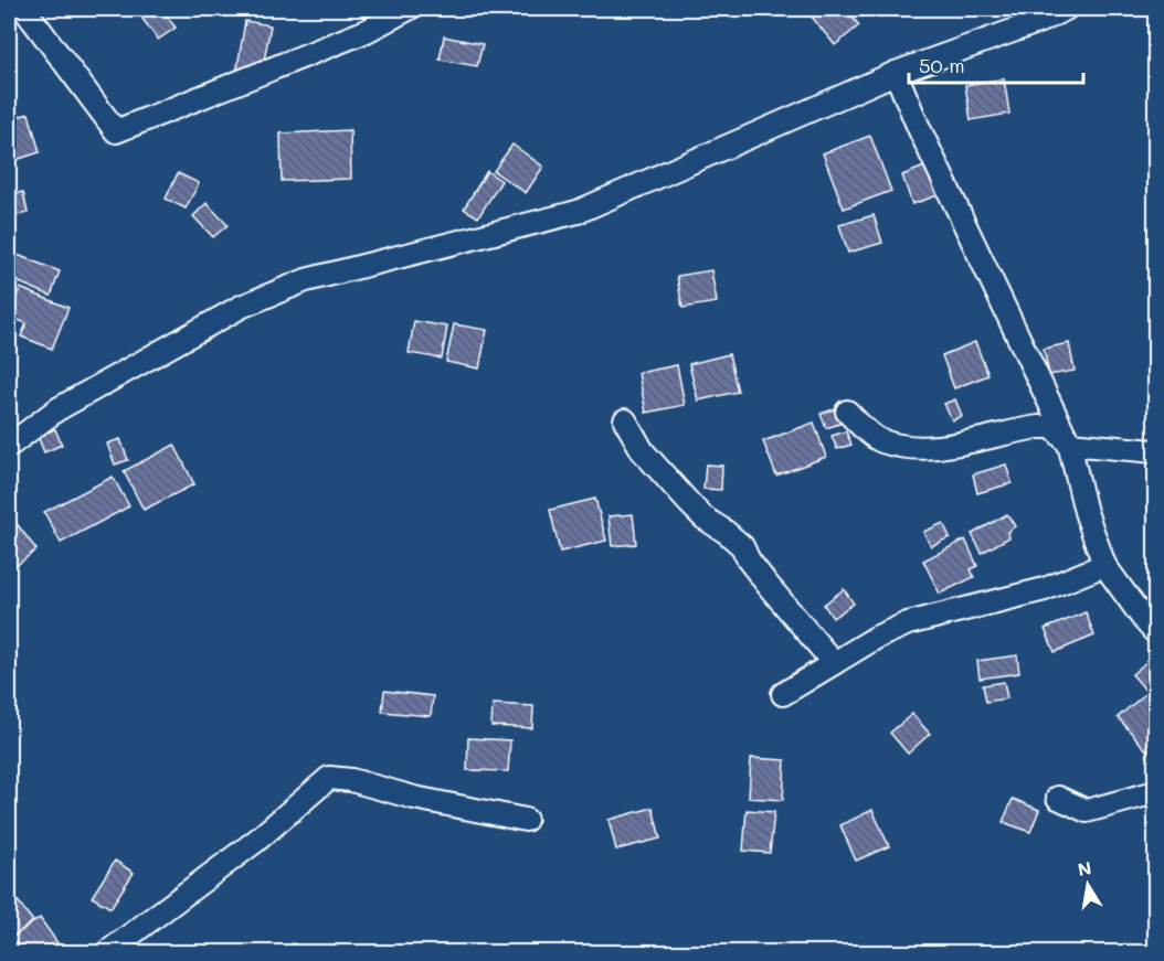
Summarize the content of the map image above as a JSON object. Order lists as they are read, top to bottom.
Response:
{
  "scale_bar": "50 m",
  "north": "top"
}
